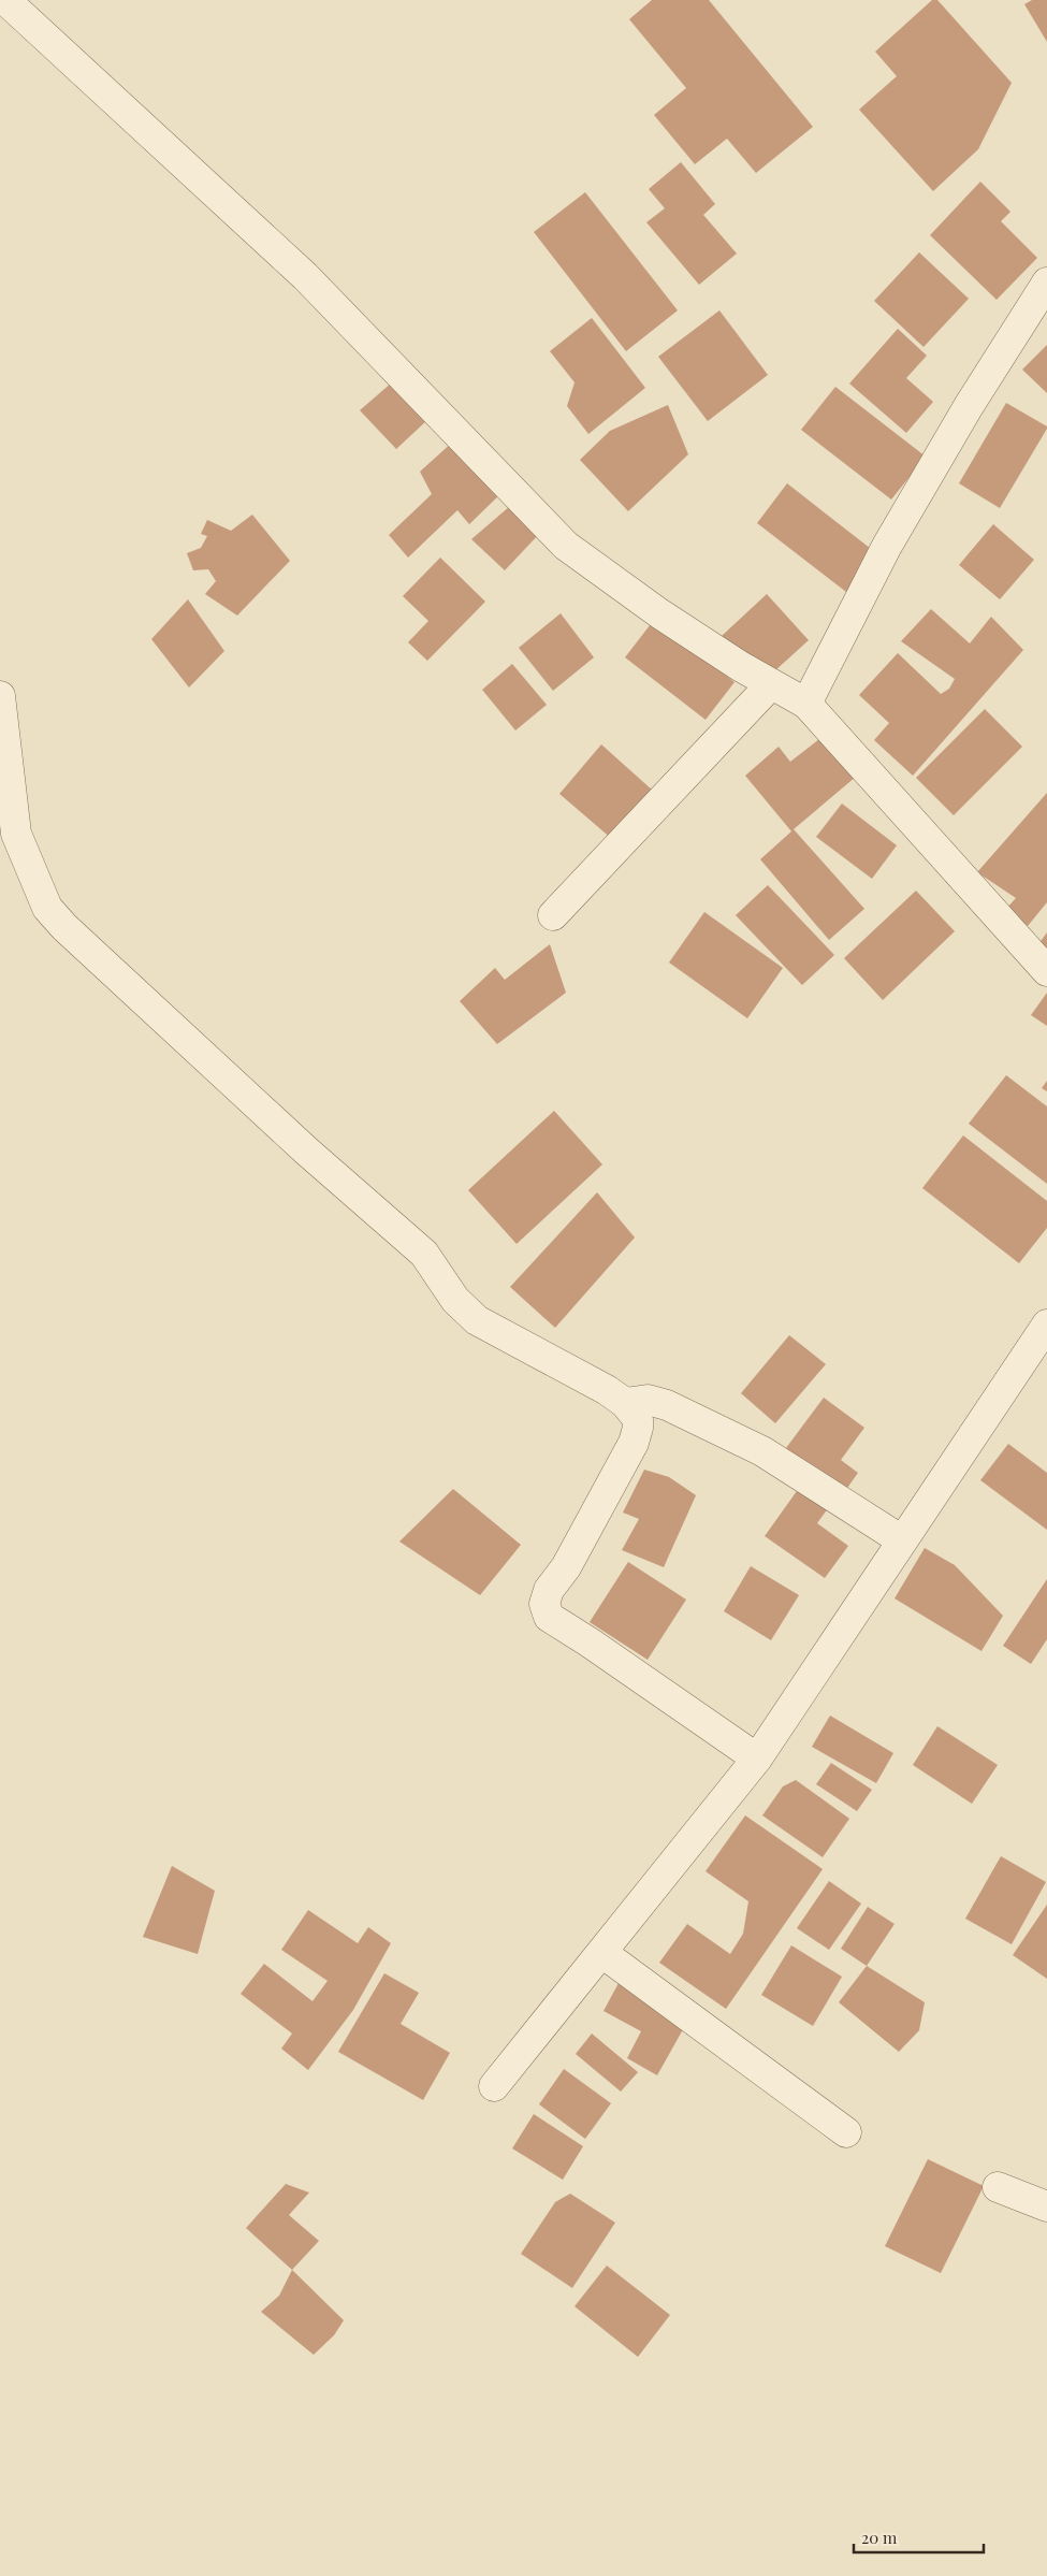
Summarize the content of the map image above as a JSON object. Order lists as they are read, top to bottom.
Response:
{
  "scale_bar": "20 m"
}
